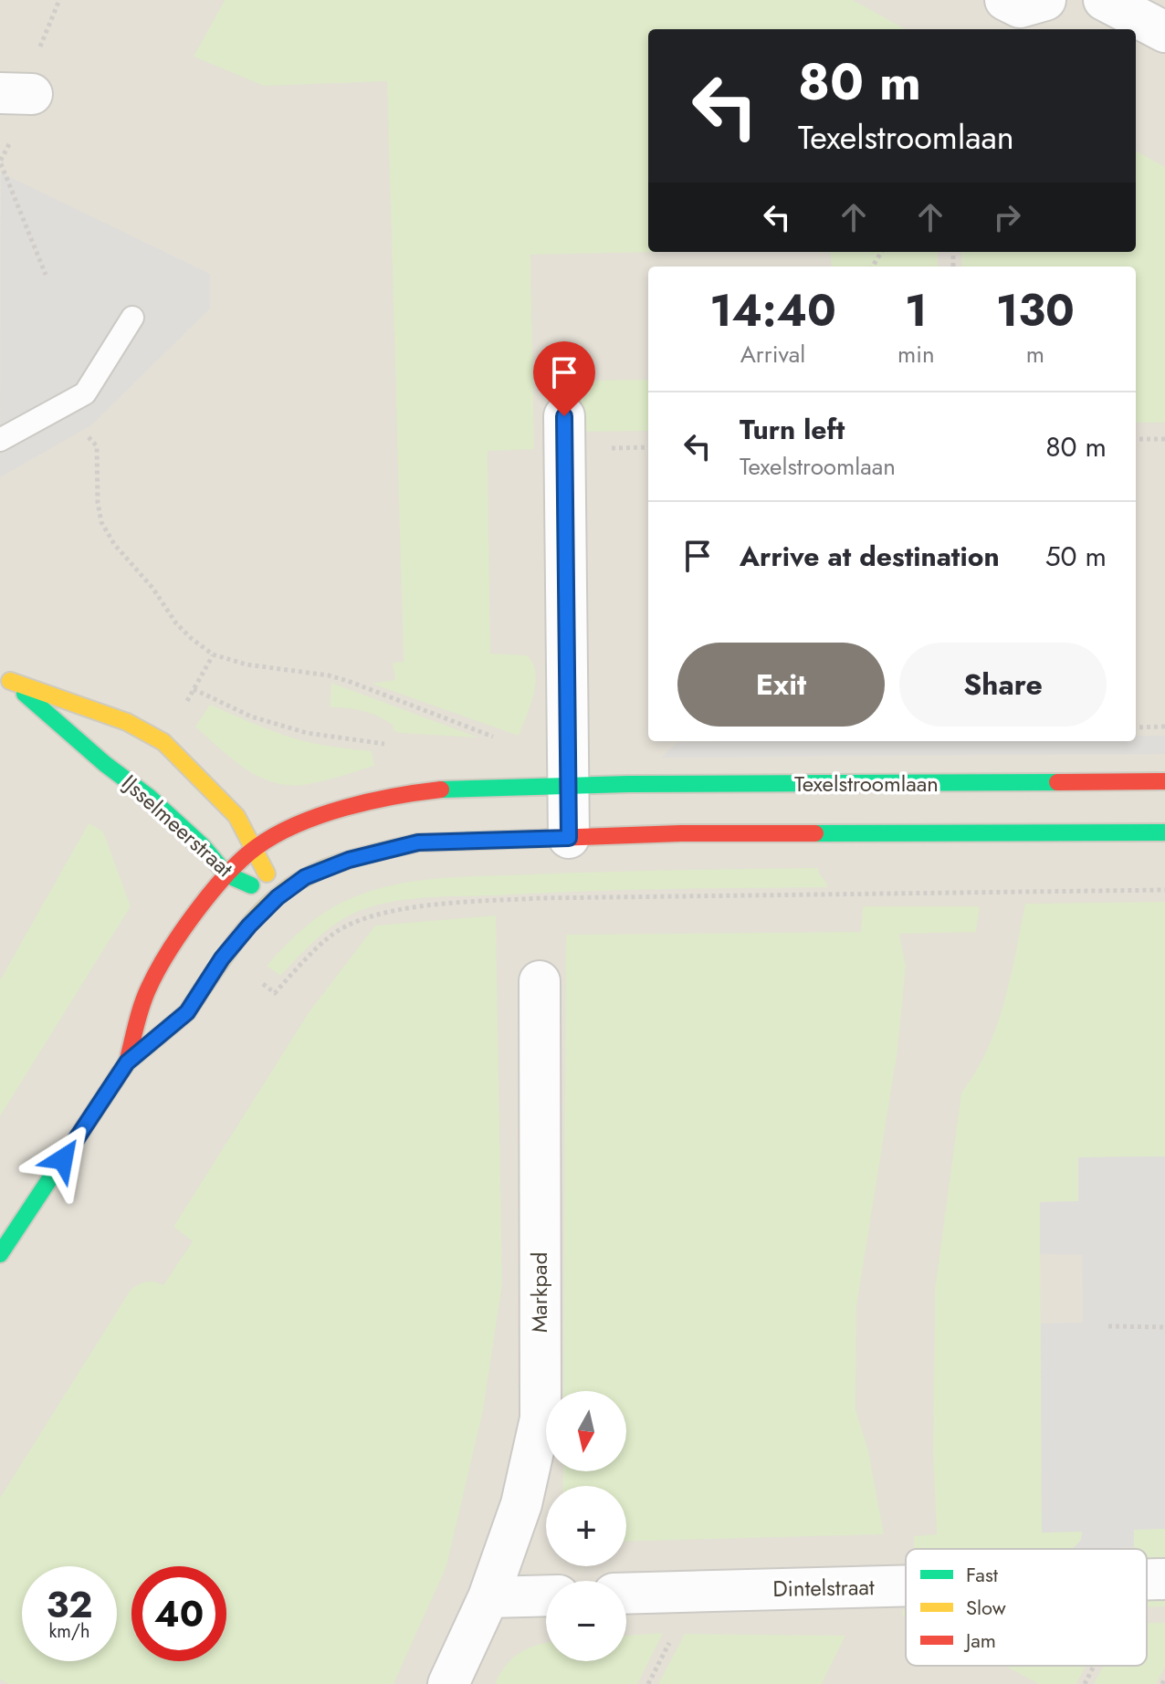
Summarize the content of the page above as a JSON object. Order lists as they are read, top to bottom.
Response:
{
  "streets": {
    "street": [
      "Texelstroomlaan",
      "IJsselmeerstraat",
      "Markpad",
      "Dintelstraat"
    ]
  },
  "crossings": [
    ["Texelstroomlaan", "IJsselmeerstraat"]
  ],
  "legend": ["Fast", "Slow", "Jam"],
  "north": "bottom",
  "page": {
    "turn": ["80 m", "Texelstroomlaan"],
    "eta": [
      "14:40",
      "Arrival",
      "1",
      "min",
      "130",
      "m"
    ],
    "list": [
      {
        "name": "Turn left",
        "note": "Texelstroomlaan",
        "value": "80 m"
      },
      {
        "name": "Arrive at destination",
        "value": "50 m"
      }
    ],
    "buttons": ["Exit", "Share"],
    "map_buttons": ["+", "−"],
    "speed": "32 km/h",
    "limit": "40"
  }
}
